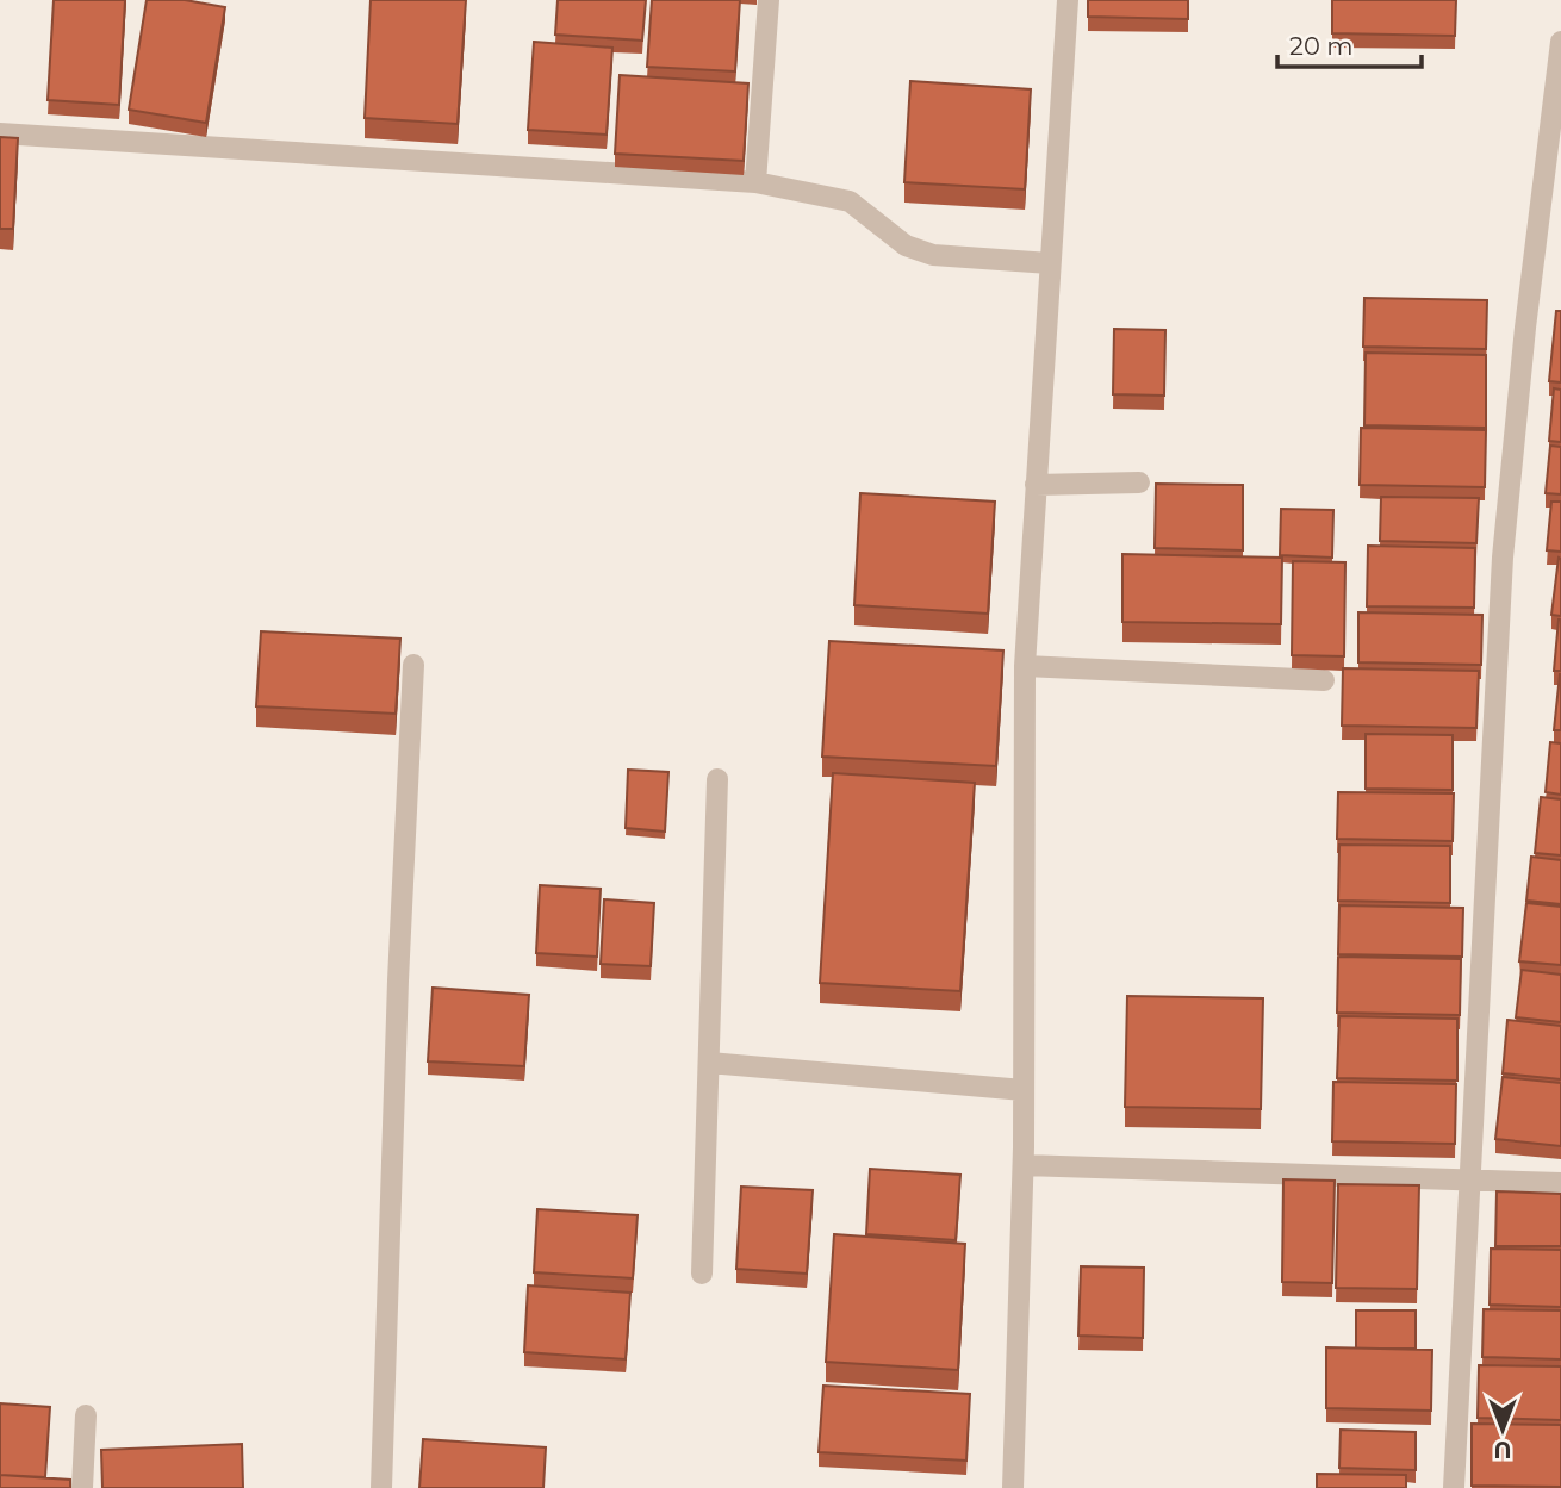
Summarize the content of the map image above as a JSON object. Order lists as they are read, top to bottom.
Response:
{
  "scale_bar": "20 m",
  "north": "bottom"
}
